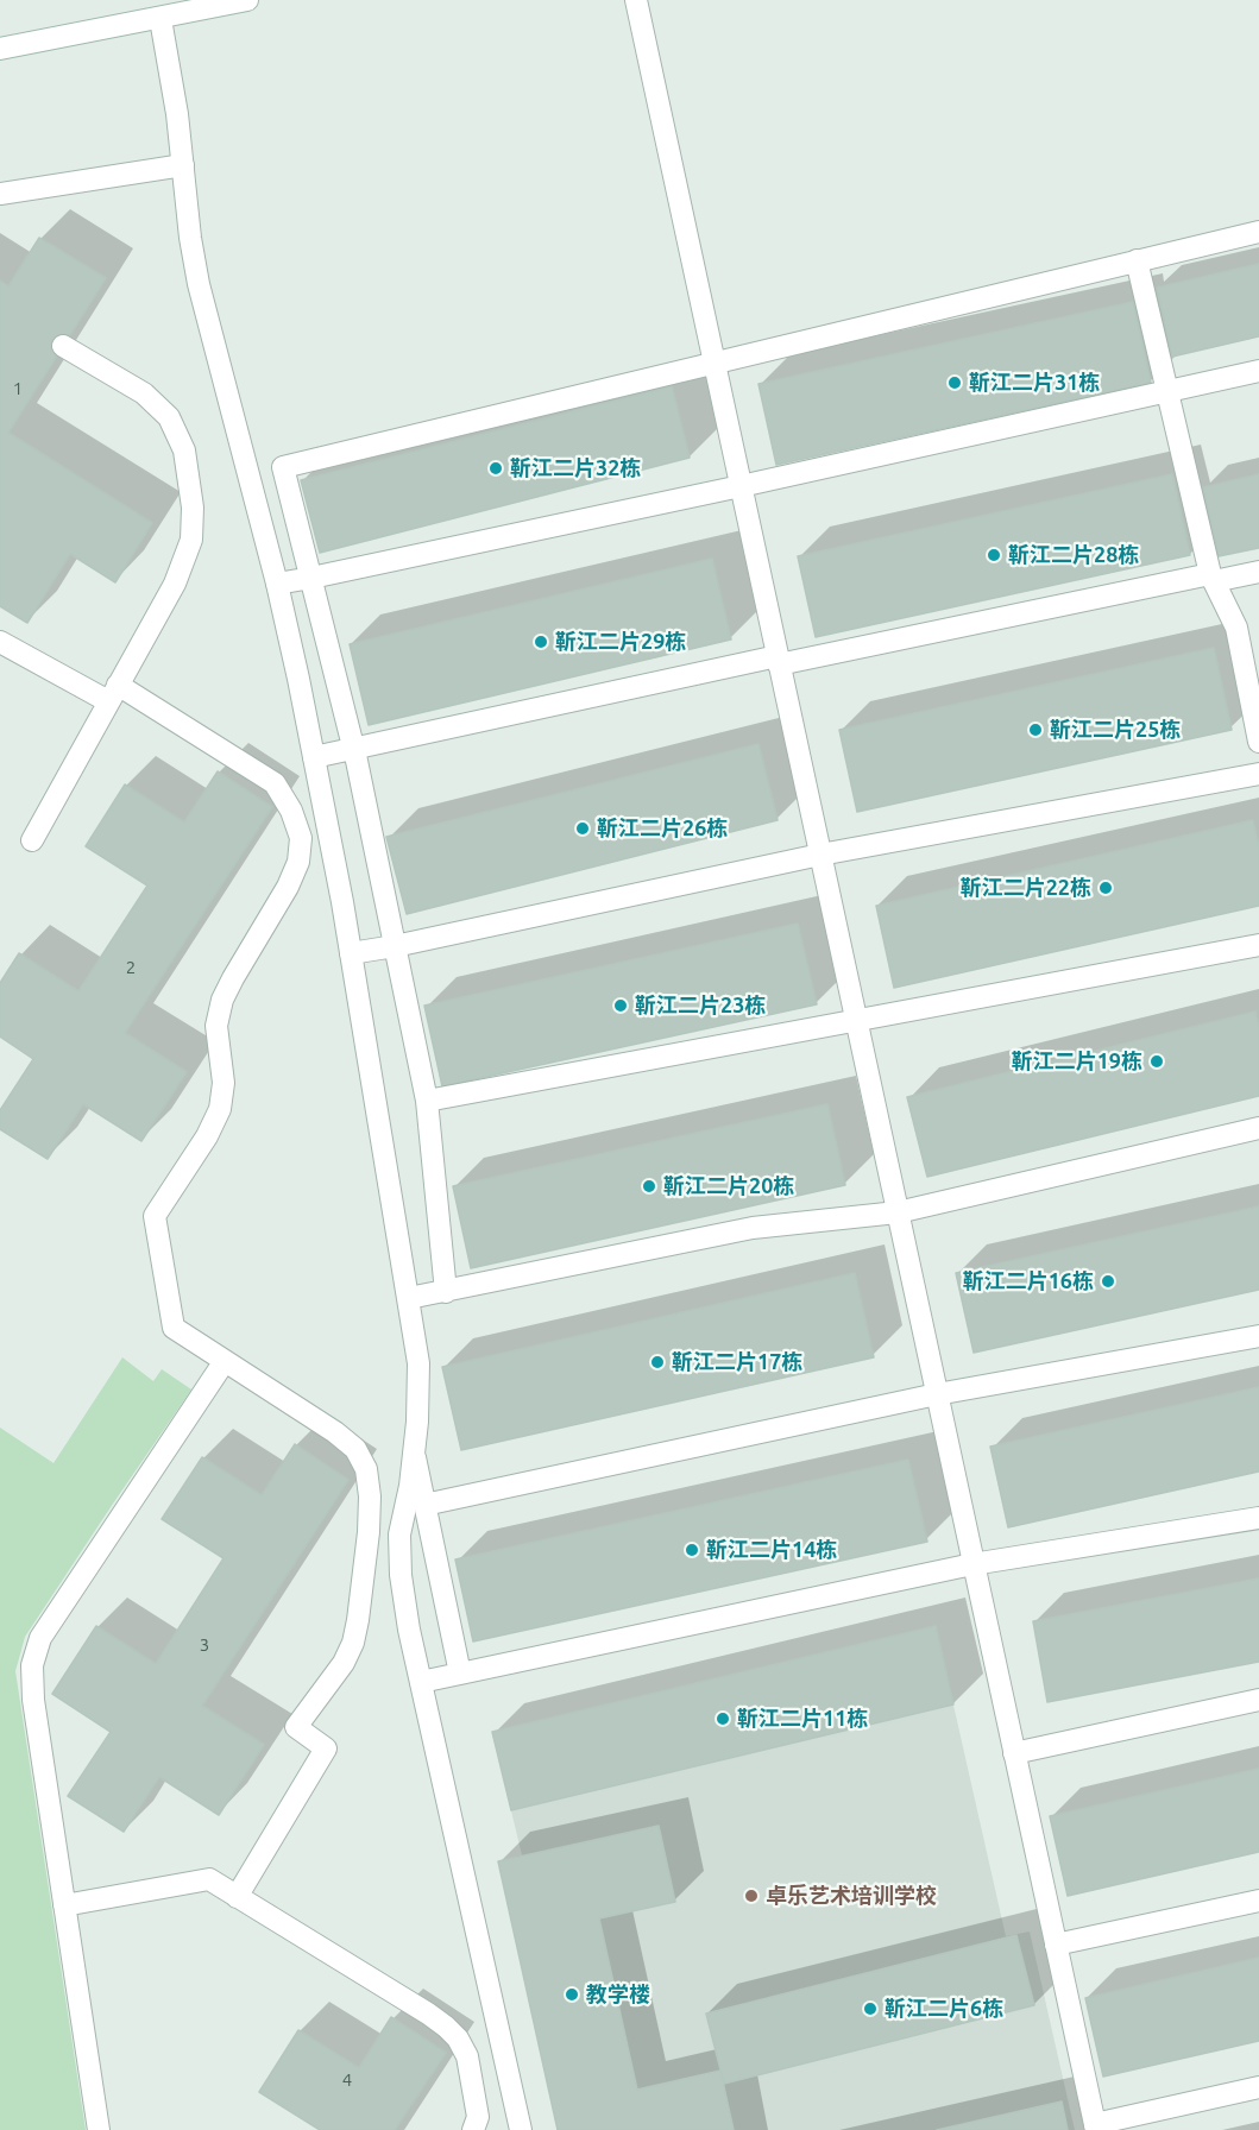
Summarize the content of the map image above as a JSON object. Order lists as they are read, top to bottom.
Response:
{
  "places": [
    "靳江二片31栋",
    "靳江二片32栋",
    "靳江二片28栋",
    "靳江二片29栋",
    "靳江二片25栋",
    "靳江二片26栋",
    "靳江二片22栋",
    "靳江二片23栋",
    "靳江二片19栋",
    "靳江二片20栋",
    "靳江二片16栋",
    "靳江二片17栋",
    "靳江二片14栋",
    "靳江二片11栋",
    "卓乐艺术培训学校",
    "教学楼",
    "靳江二片6栋"
  ],
  "house_numbers": [
    "1",
    "2",
    "3",
    "4"
  ]
}
